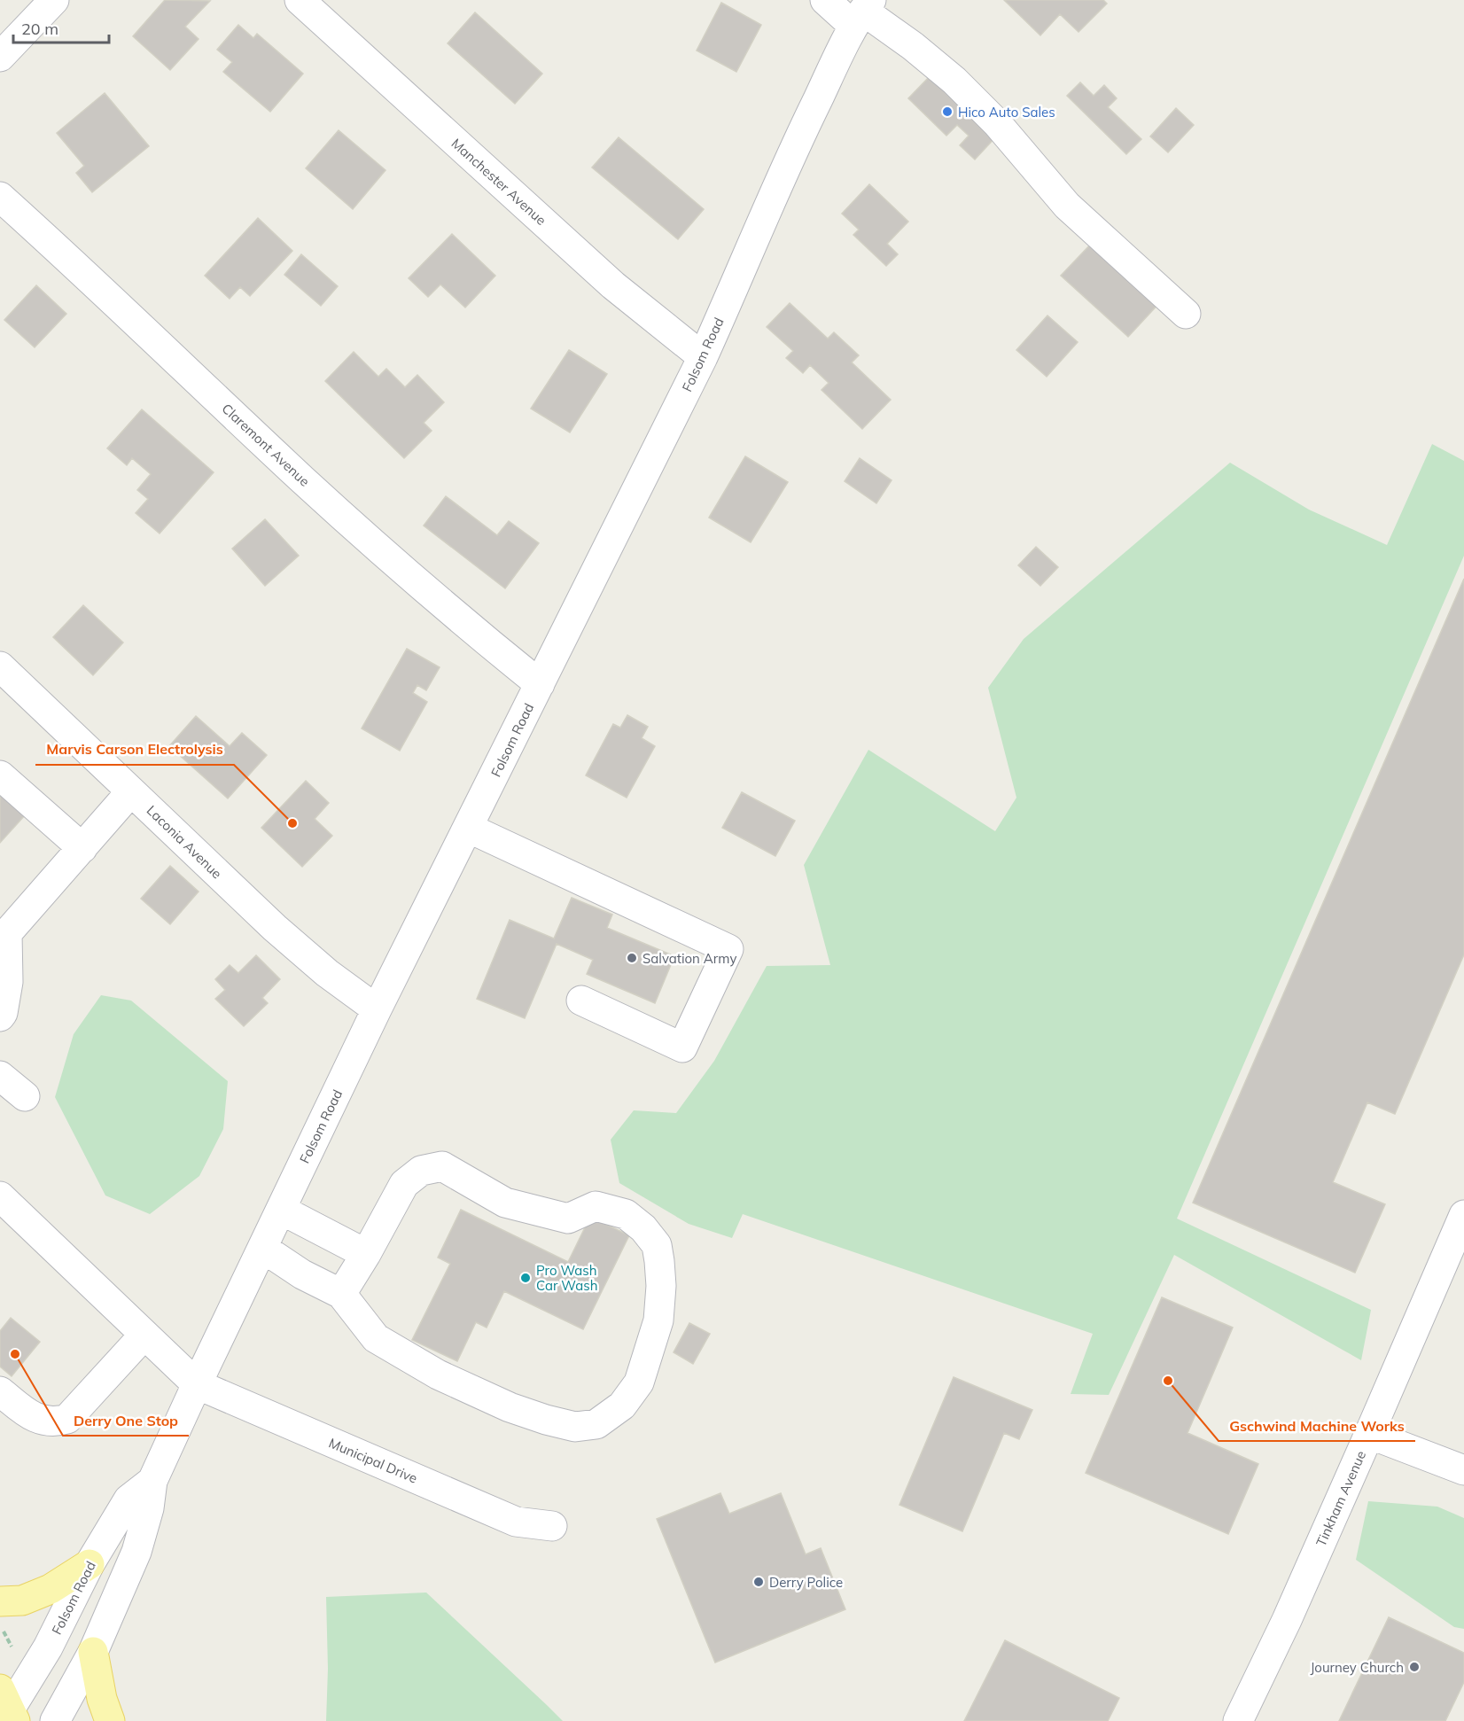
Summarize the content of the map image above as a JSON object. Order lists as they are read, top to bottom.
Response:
{
  "streets": {
    "street": [
      "Manchester Avenue",
      "Folsom Road",
      "Claremont Avenue",
      "Laconia Avenue",
      "Municipal Drive",
      "Tinkham Avenue"
    ]
  },
  "crossings": [
    ["Manchester Avenue", "Folsom Road"],
    ["Folsom Road", "Claremont Avenue"],
    ["Folsom Road", "Laconia Avenue"],
    ["Folsom Road", "Municipal Drive"]
  ],
  "places": [
    "Hico Auto Sales",
    "Marvis Carson Electrolysis",
    "Salvation Army",
    "Pro Wash Car Wash",
    "Derry One Stop",
    "Gschwind Machine Works",
    "Derry Police",
    "Journey Church"
  ],
  "scale_bar": "20 m"
}
